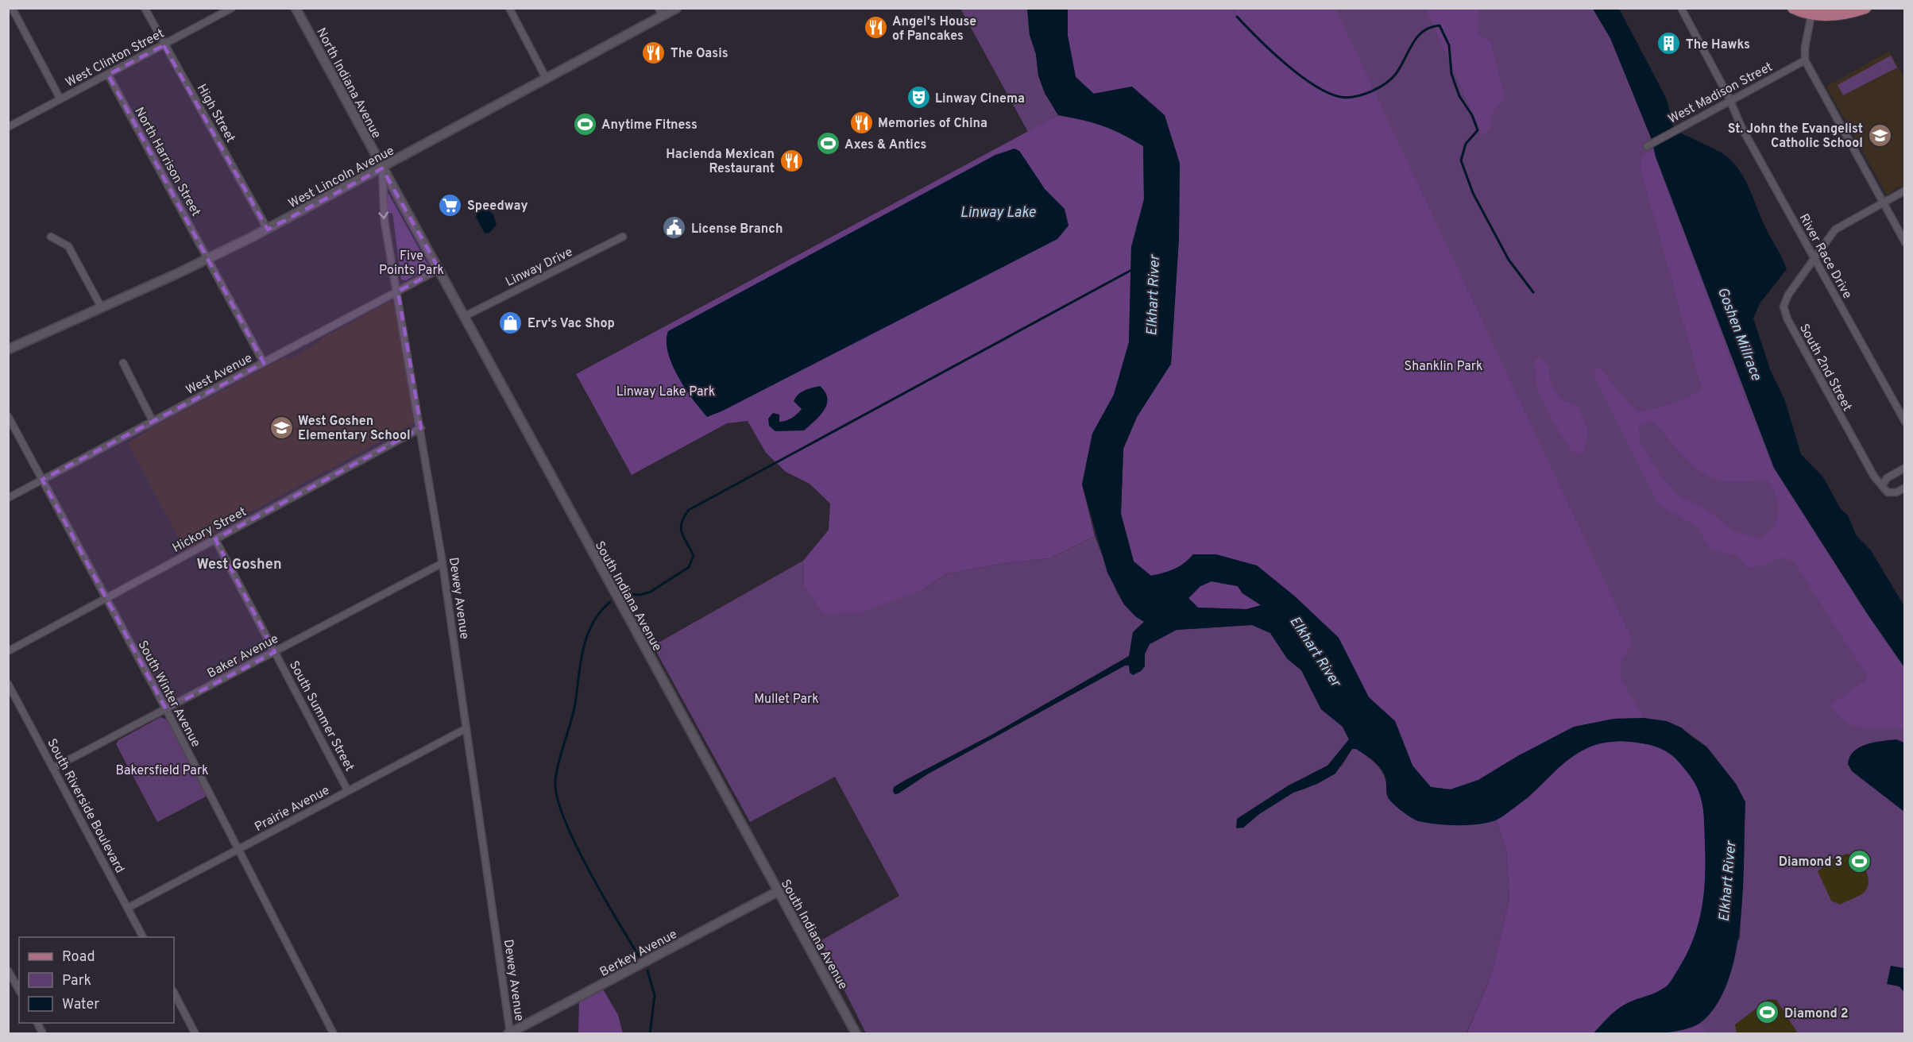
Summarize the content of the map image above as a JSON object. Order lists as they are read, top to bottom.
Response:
{
  "streets": {
    "street": [
      "West Clinton Street",
      "North Indiana Avenue",
      "West Madison Street",
      "High Street",
      "North Harrison Street",
      "West Lincoln Avenue",
      "River Race Drive",
      "Linway Drive",
      "South 2nd Street",
      "West Avenue",
      "Hickory Street",
      "South Indiana Avenue",
      "Dewey Avenue",
      "Baker Avenue",
      "South Winter Avenue",
      "South Summer Street",
      "South Riverside Boulevard",
      "Prairie Avenue",
      "Berkey Avenue"
    ]
  },
  "crossings": [
    ["West Clinton Street", "High Street"],
    ["West Clinton Street", "North Harrison Street"],
    ["North Indiana Avenue", "West Lincoln Avenue"],
    ["North Indiana Avenue", "South Indiana Avenue"],
    ["North Indiana Avenue", "Dewey Avenue"],
    ["West Madison Street", "River Race Drive"],
    ["High Street", "West Lincoln Avenue"],
    ["North Harrison Street", "West Lincoln Avenue"],
    ["North Harrison Street", "West Avenue"],
    ["West Lincoln Avenue", "South Indiana Avenue"],
    ["West Lincoln Avenue", "Dewey Avenue"],
    ["River Race Drive", "South 2nd Street"],
    ["Linway Drive", "South Indiana Avenue"],
    ["West Avenue", "South Indiana Avenue"],
    ["West Avenue", "Dewey Avenue"],
    ["West Avenue", "South Winter Avenue"],
    ["Hickory Street", "Dewey Avenue"],
    ["Hickory Street", "South Winter Avenue"],
    ["Hickory Street", "South Summer Street"],
    ["South Indiana Avenue", "Dewey Avenue"],
    ["South Indiana Avenue", "Berkey Avenue"],
    ["Dewey Avenue", "Baker Avenue"],
    ["Dewey Avenue", "Prairie Avenue"],
    ["Dewey Avenue", "Berkey Avenue"],
    ["Baker Avenue", "South Winter Avenue"],
    ["Baker Avenue", "South Summer Street"],
    ["Baker Avenue", "South Riverside Boulevard"],
    ["South Winter Avenue", "Prairie Avenue"],
    ["South Summer Street", "Prairie Avenue"],
    ["South Riverside Boulevard", "Prairie Avenue"]
  ],
  "districts": ["West Goshen"],
  "water": ["Linway Lake", "Elkhart River", "Goshen Millrace"],
  "parks": [
    "Five Points Park",
    "Shanklin Park",
    "Linway Lake Park",
    "Mullet Park",
    "Bakersfield Park"
  ],
  "places": {
    "restaurant": [
      "Angel's House of Pancakes",
      "The Oasis",
      "Memories of China",
      "Hacienda Mexican Restaurant"
    ],
    "building": ["The Hawks"],
    "theatre": ["Linway Cinema"],
    "sports": [
      "Anytime Fitness",
      "Axes & Antics",
      "Diamond 3",
      "Diamond 2"
    ],
    "school or university": ["St. John the Evangelist Catholic School", "West Goshen Elementary School"],
    "supermarket": ["Speedway"],
    "public building": ["License Branch"],
    "shop": ["Erv's Vac Shop"]
  },
  "legend": ["Road", "Park", "Water"]
}
